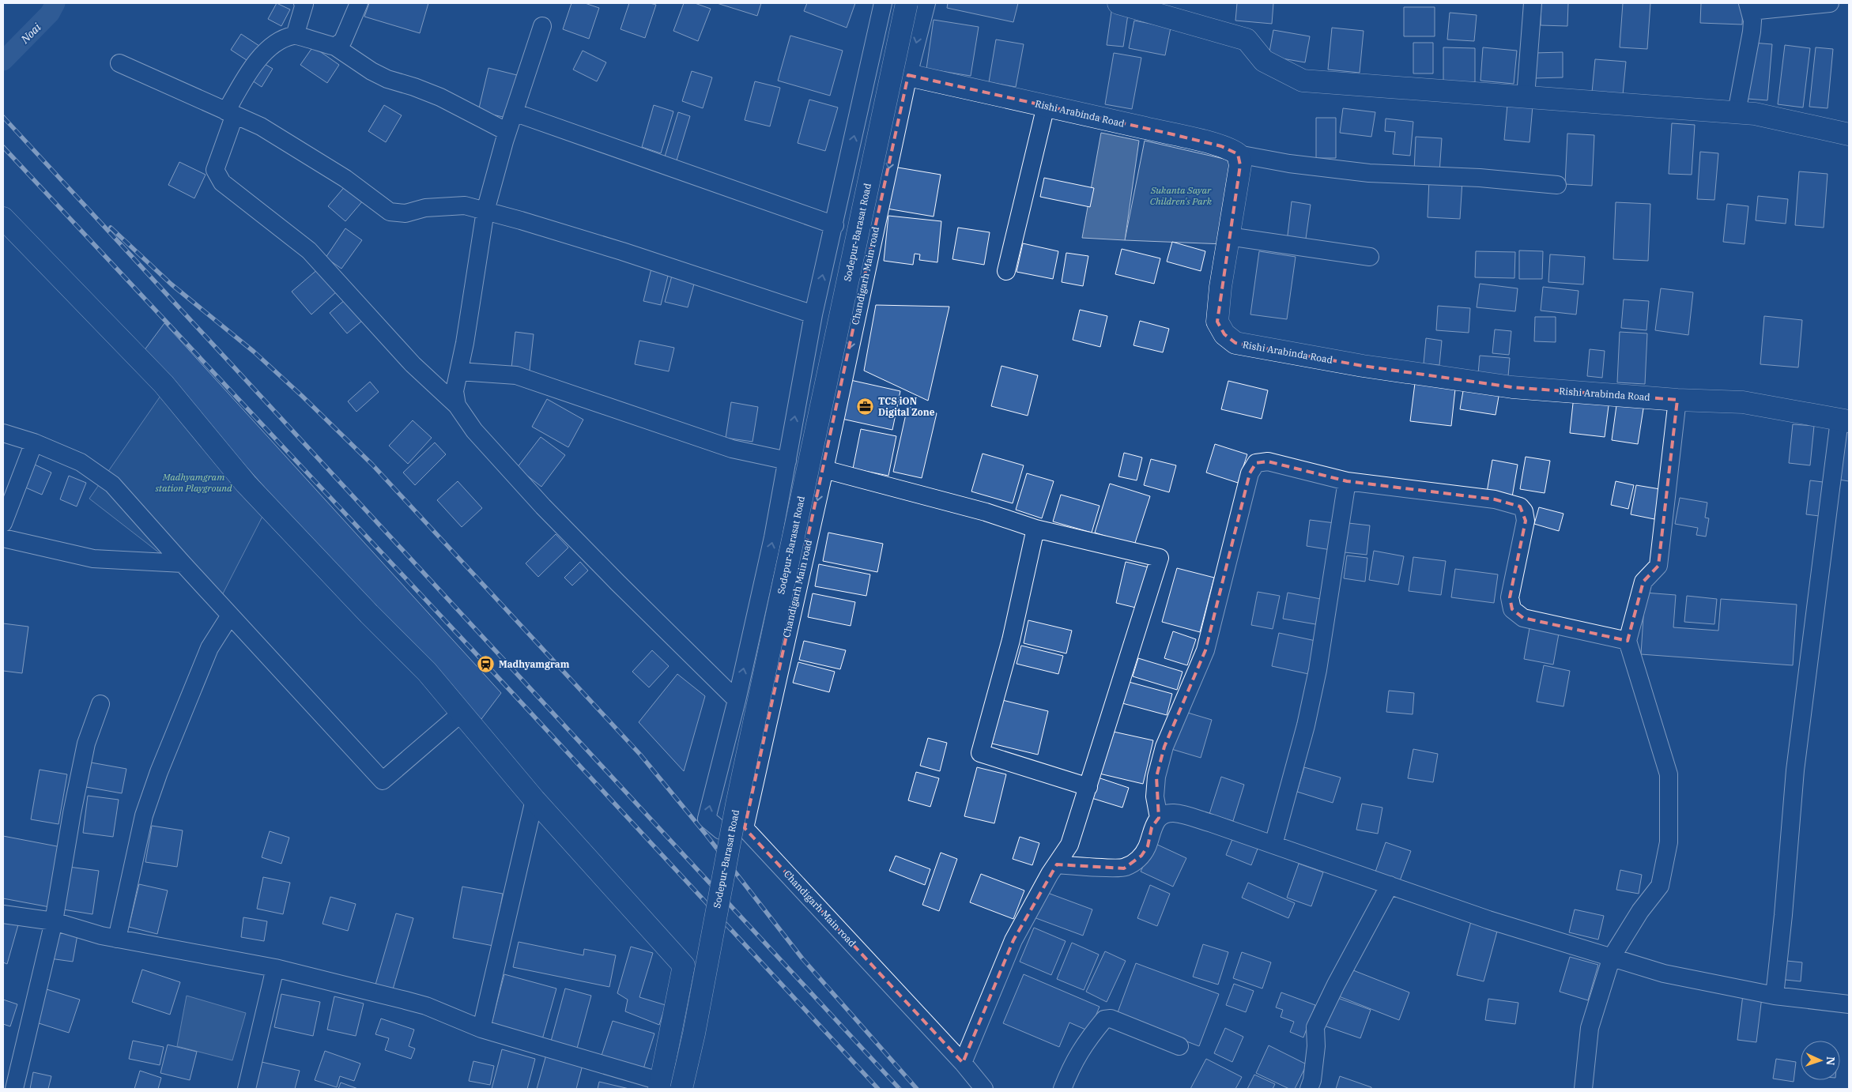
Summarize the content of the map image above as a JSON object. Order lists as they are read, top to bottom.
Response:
{
  "streets": {
    "street": ["Rishi Arabinda Road", "Sodepur-Barasat Road", "Chandigarh Main road"]
  },
  "crossings": [
    ["Rishi Arabinda Road", "Chandigarh Main road"]
  ],
  "water": ["Noai"],
  "parks": ["Sukanta Sayar Children's Park", "Madhyamgram station Playground"],
  "places": {
    "office": ["TCS iON Digital Zone"],
    "station": ["Madhyamgram"]
  },
  "north": "right"
}
